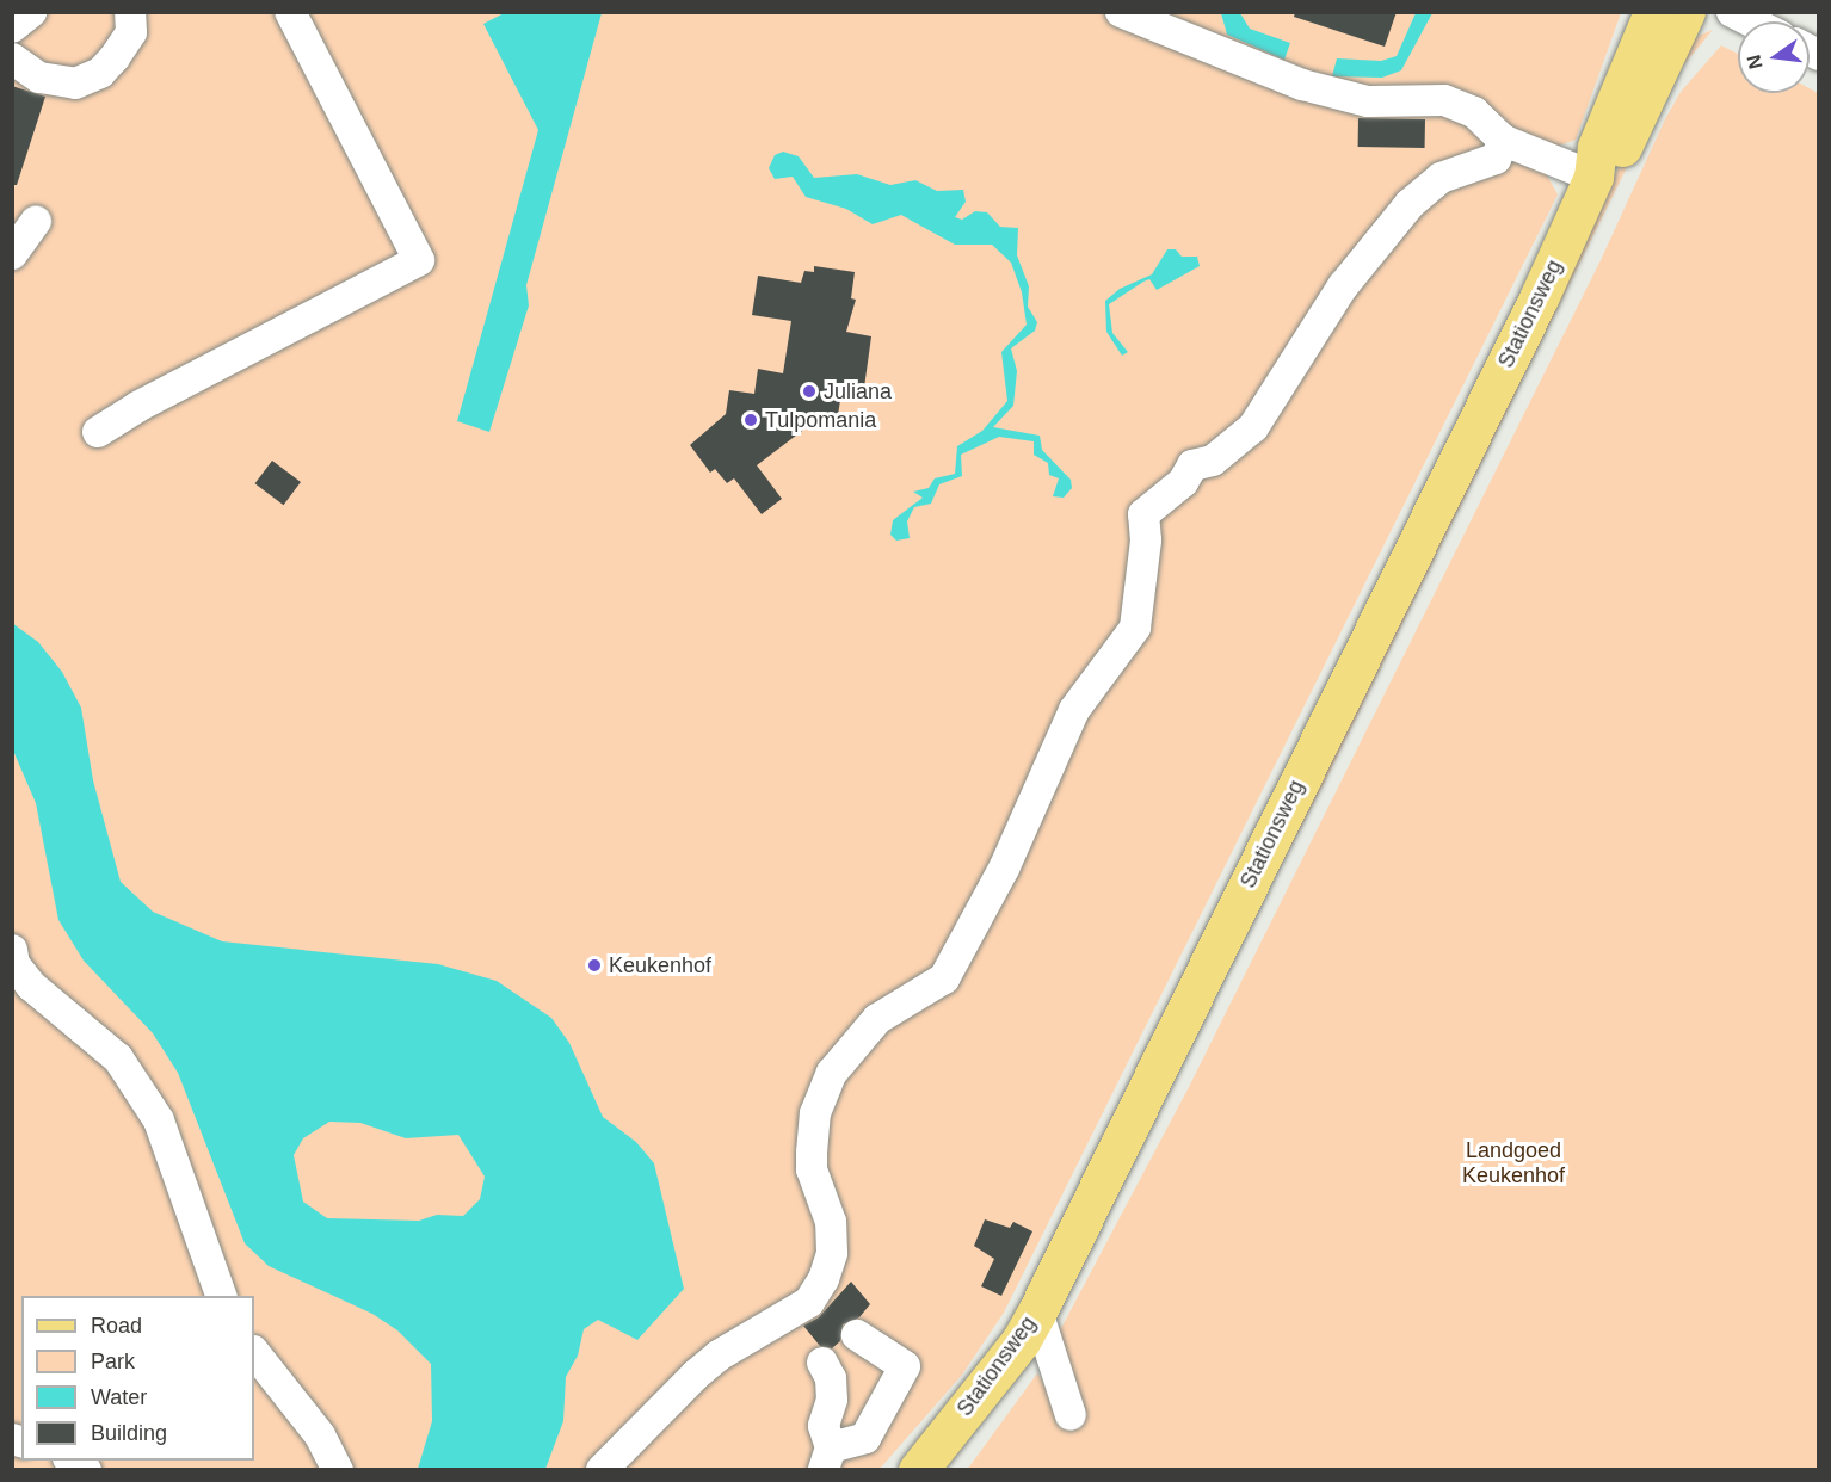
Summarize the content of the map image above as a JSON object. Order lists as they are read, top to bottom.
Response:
{
  "streets": {
    "main road": ["Stationsweg"]
  },
  "parks": ["Landgoed Keukenhof"],
  "places": ["Juliana", "Tulpomania", "Keukenhof"],
  "legend": [
    "Road",
    "Park",
    "Water",
    "Building"
  ],
  "north": "left"
}
